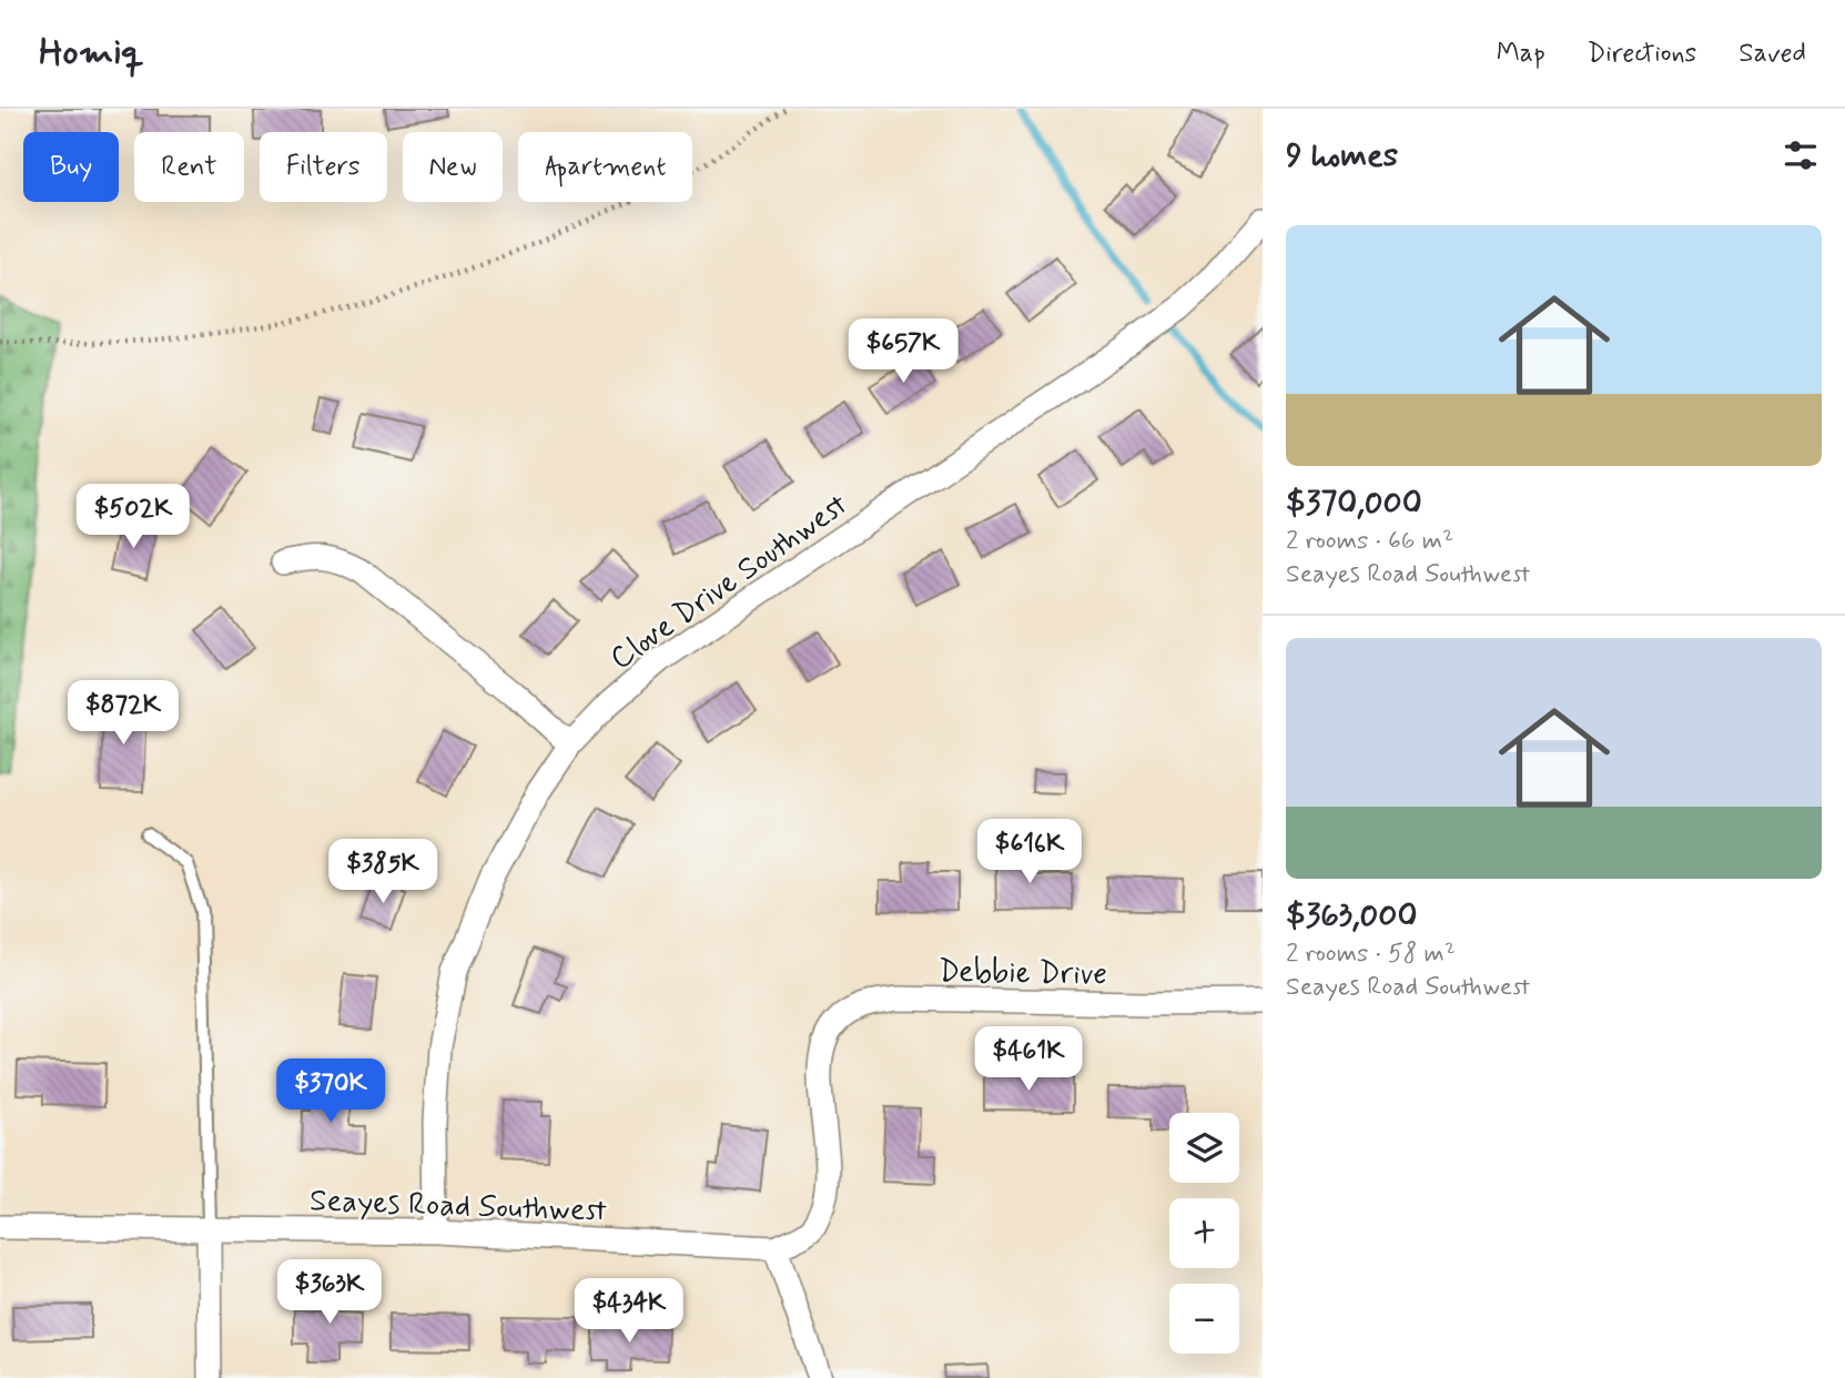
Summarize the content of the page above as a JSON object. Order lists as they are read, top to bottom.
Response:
{
  "streets": {
    "street": ["Clove Drive Southwest", "Debbie Drive", "Seayes Road Southwest"]
  },
  "crossings": [
    ["Clove Drive Southwest", "Seayes Road Southwest"],
    ["Debbie Drive", "Seayes Road Southwest"]
  ],
  "page": {
    "header": "Homiq",
    "nav": ["Map", "Directions", "Saved"],
    "heading": "9 homes",
    "chip": [
      "Buy",
      "Rent",
      "Filters",
      "New",
      "Apartment"
    ],
    "list": [
      {
        "name": "$370,000",
        "note": "2 rooms · 66 m² · Seayes Road Southwest"
      },
      {
        "name": "$363,000",
        "note": "2 rooms · 58 m² · Seayes Road Southwest"
      }
    ],
    "price": [
      "$657K",
      "$502K",
      "$872K",
      "$616K",
      "$385K",
      "$461K",
      "$370K",
      "$363K",
      "$434K"
    ],
    "map_buttons": ["+", "−"]
  }
}
